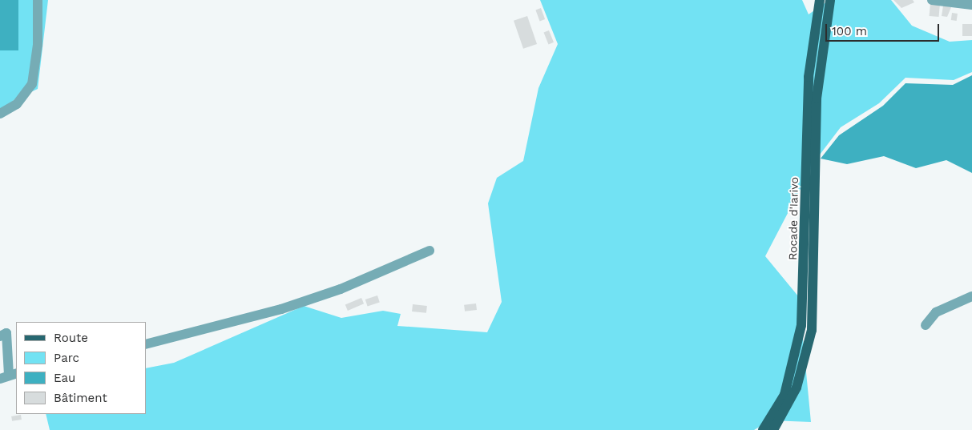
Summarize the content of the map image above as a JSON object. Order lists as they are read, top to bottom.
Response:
{
  "streets": {
    "main road": ["Rocade d'Iarivo"]
  },
  "legend": [
    "Route",
    "Parc",
    "Eau",
    "Bâtiment"
  ],
  "scale_bar": "100 m"
}
